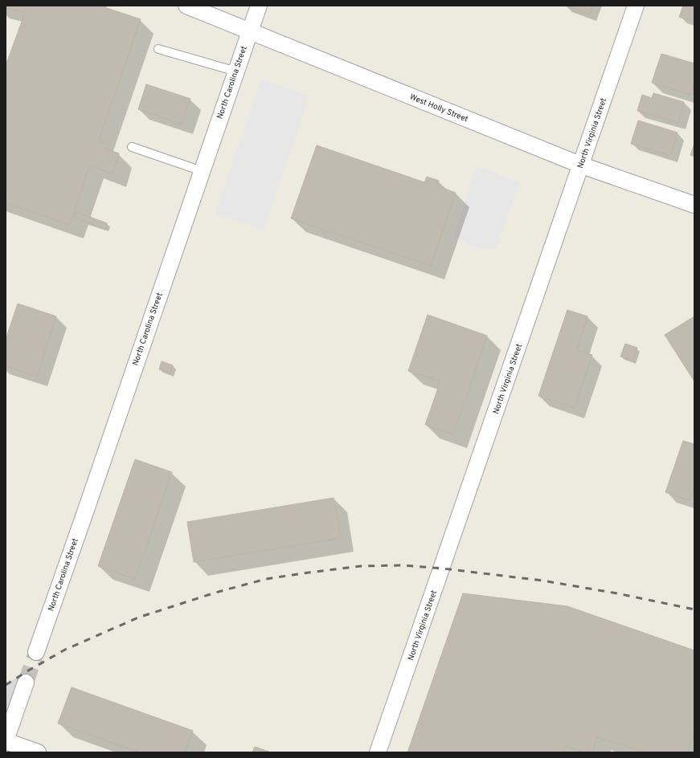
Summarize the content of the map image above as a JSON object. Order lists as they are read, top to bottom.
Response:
{
  "streets": {
    "street": ["North Carolina Street", "West Holly Street", "North Virginia Street"]
  },
  "crossings": [
    ["North Carolina Street", "West Holly Street"],
    ["West Holly Street", "North Virginia Street"]
  ]
}
